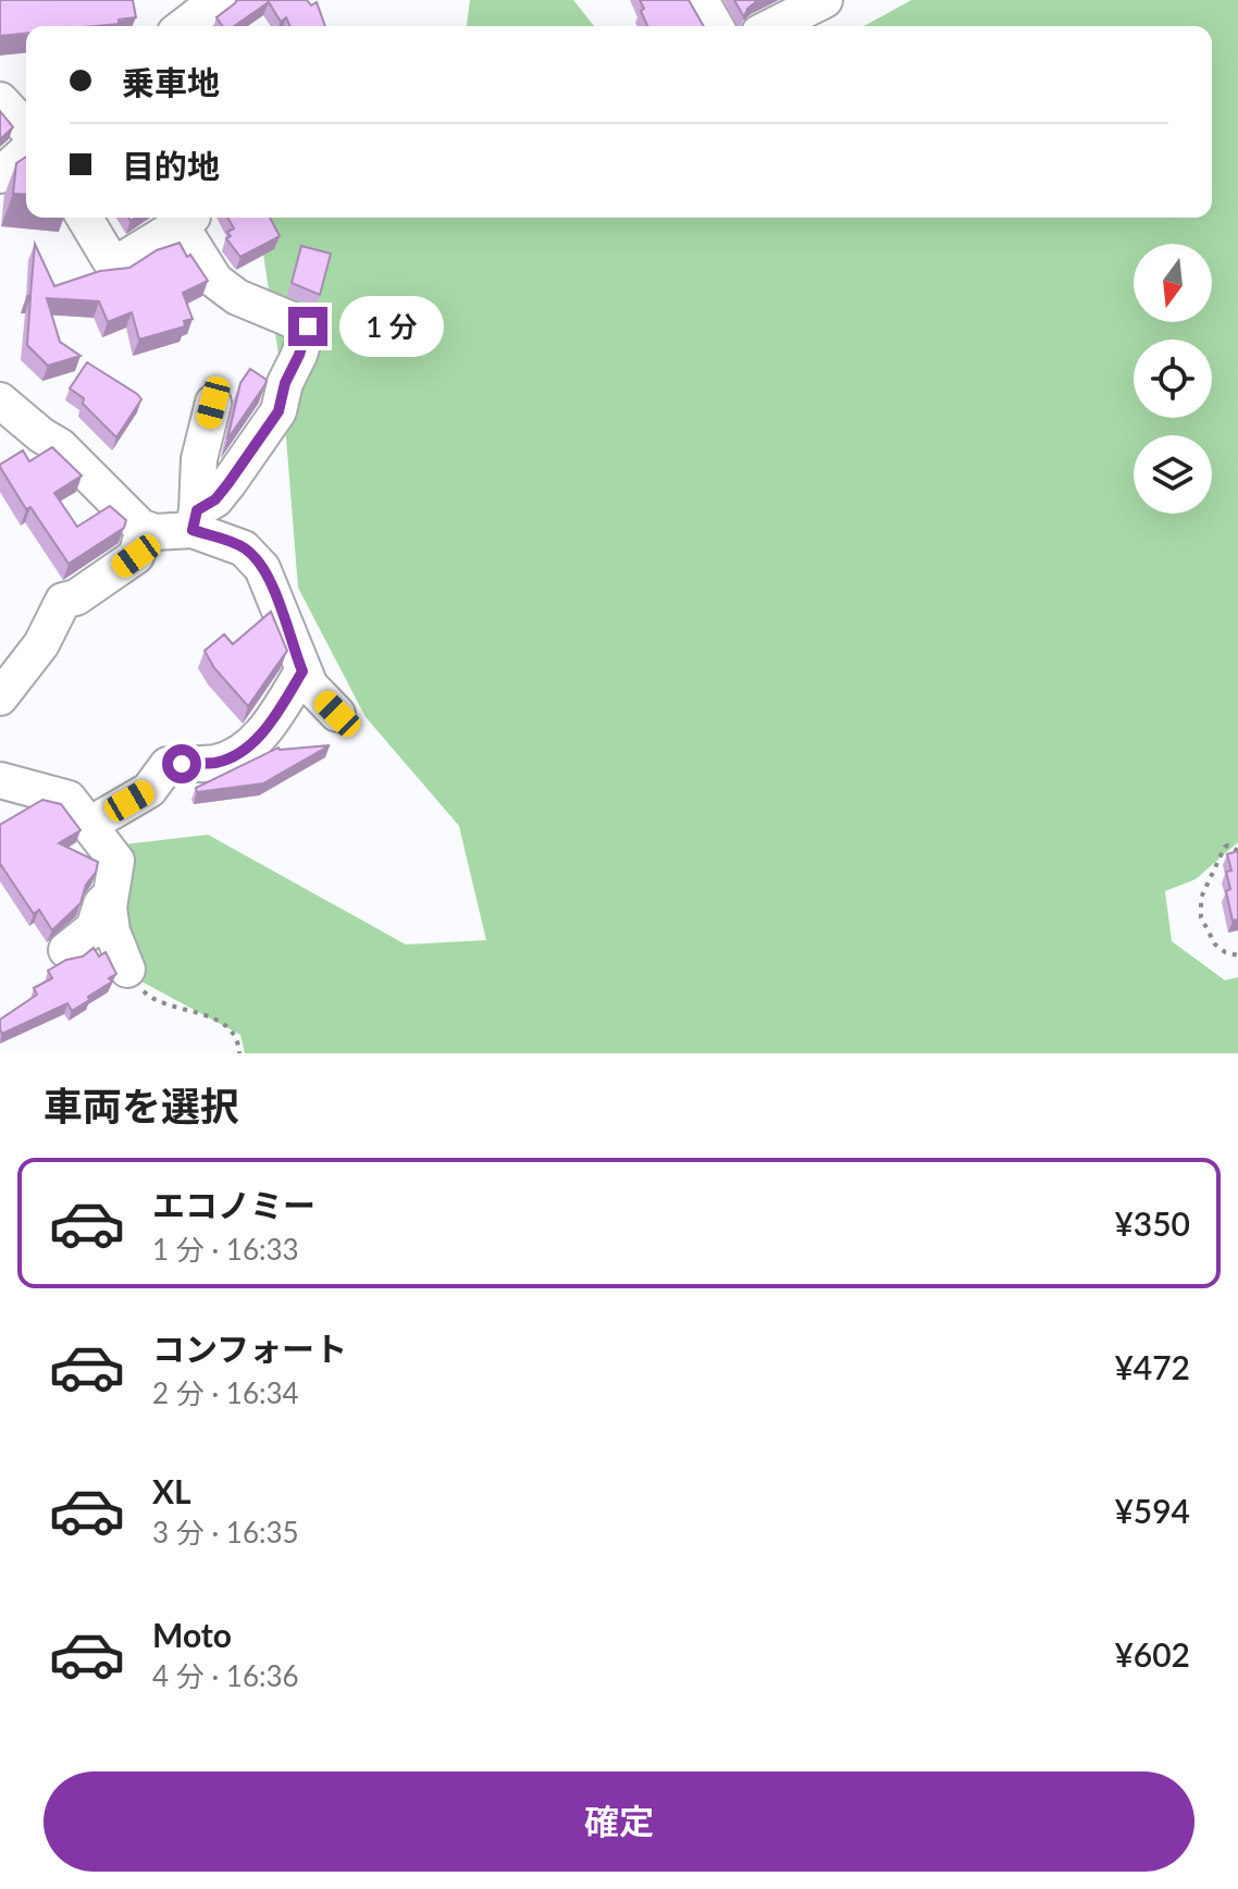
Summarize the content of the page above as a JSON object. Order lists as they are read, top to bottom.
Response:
{
  "north": "bottom",
  "page": {
    "banner": ["乗車地", "目的地"],
    "bubble": "1 分",
    "heading": "車両を選択",
    "list": [
      {
        "name": "エコノミー",
        "note": "1 分 · 16:33",
        "value": "¥350"
      },
      {
        "name": "コンフォート",
        "note": "2 分 · 16:34",
        "value": "¥472"
      },
      {
        "name": "XL",
        "note": "3 分 · 16:35",
        "value": "¥594"
      },
      {
        "name": "Moto",
        "note": "4 分 · 16:36",
        "value": "¥602"
      }
    ],
    "buttons": "確定"
  }
}
